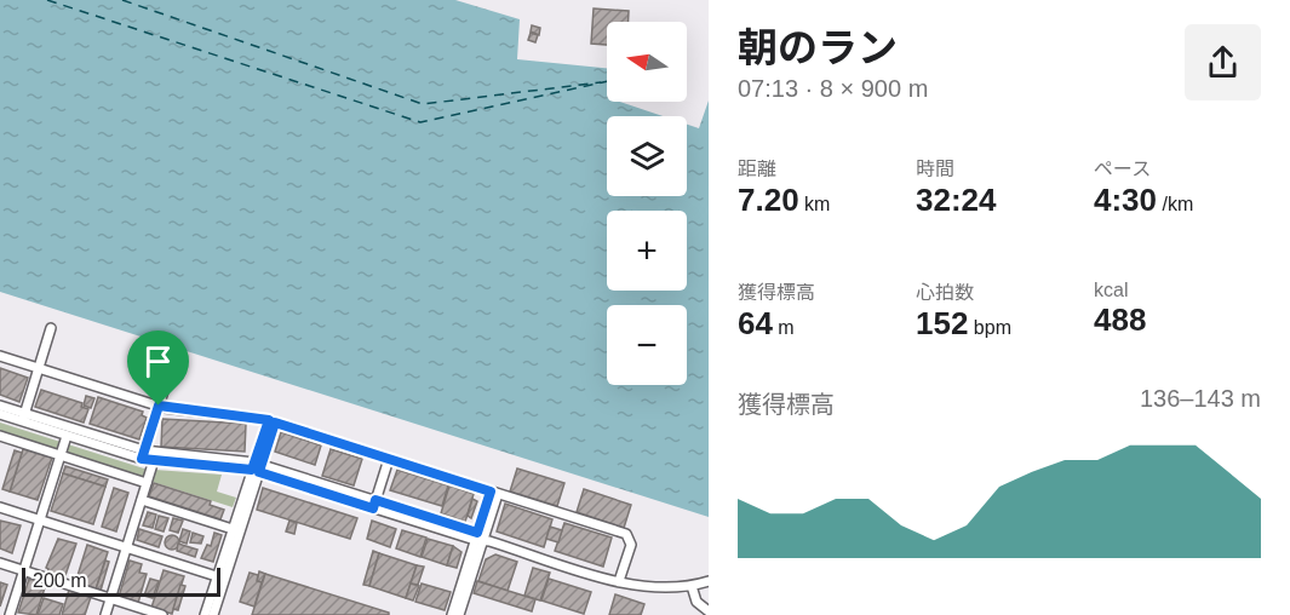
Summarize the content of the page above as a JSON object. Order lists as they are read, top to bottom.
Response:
{
  "scale_bar": "200 m",
  "north": "left",
  "page": {
    "heading": ["朝のラン", "07:13 · 8 × 900 m"],
    "map_buttons": ["+", "−"],
    "stats": [
      ["距離", "7.20 km"],
      ["時間", "32:24"],
      ["ペース", "4:30 /km"],
      ["獲得標高", "64 m"],
      ["心拍数", "152 bpm"],
      ["kcal", "488"]
    ],
    "chart": ["獲得標高", "136–143 m"],
    "scale": "200 m"
  }
}
